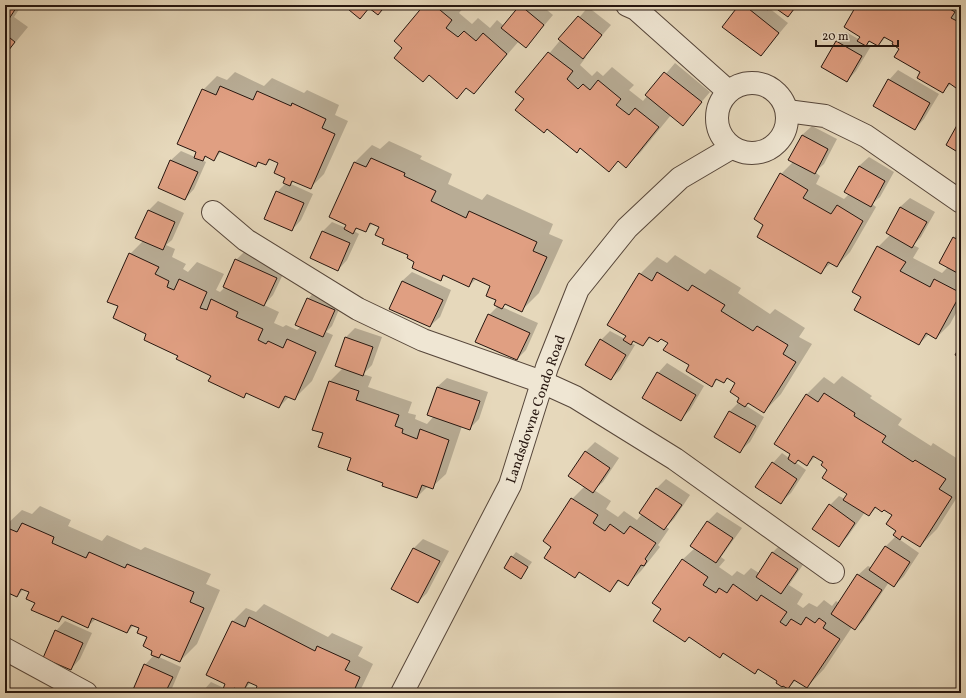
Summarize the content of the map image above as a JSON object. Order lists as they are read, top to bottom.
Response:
{
  "streets": {
    "street": ["Landsdowne Condo Road"]
  },
  "scale_bar": "20 m"
}
